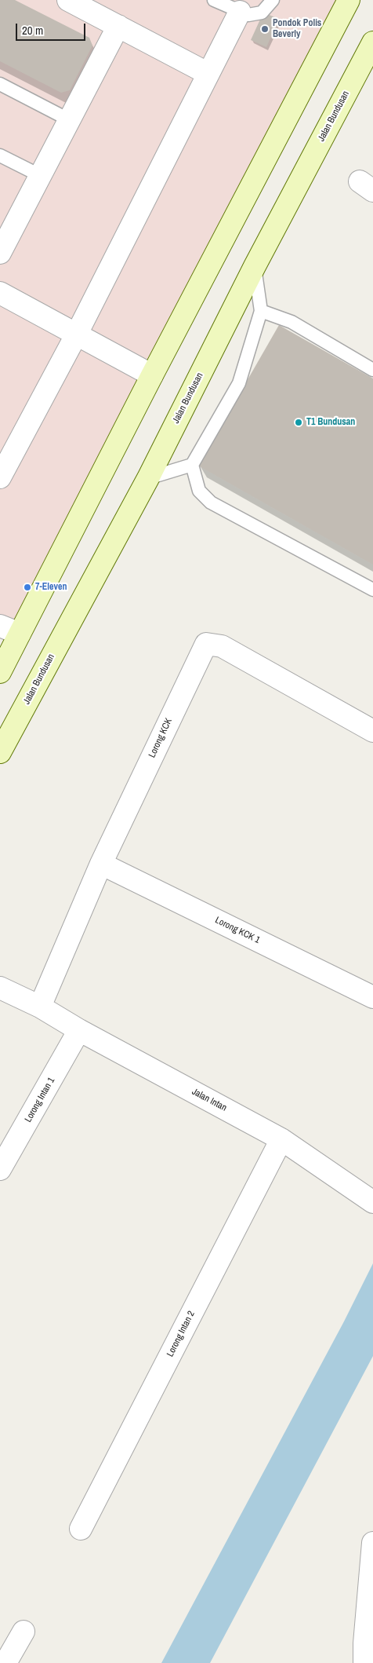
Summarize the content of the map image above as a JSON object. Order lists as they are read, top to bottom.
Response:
{
  "streets": {
    "main road": ["Jalan Bundusan"],
    "street": [
      "Lorong KCK",
      "Lorong KCK 1",
      "Lorong Intan 1",
      "Jalan Intan",
      "Lorong Intan 2"
    ]
  },
  "crossings": [
    ["Lorong KCK", "Lorong KCK 1"],
    ["Lorong KCK", "Jalan Intan"],
    ["Lorong Intan 1", "Jalan Intan"],
    ["Jalan Intan", "Lorong Intan 2"]
  ],
  "places": ["Pondok Polis Beverly", "T1 Bundusan", "7-Eleven"],
  "scale_bar": "20 m"
}
